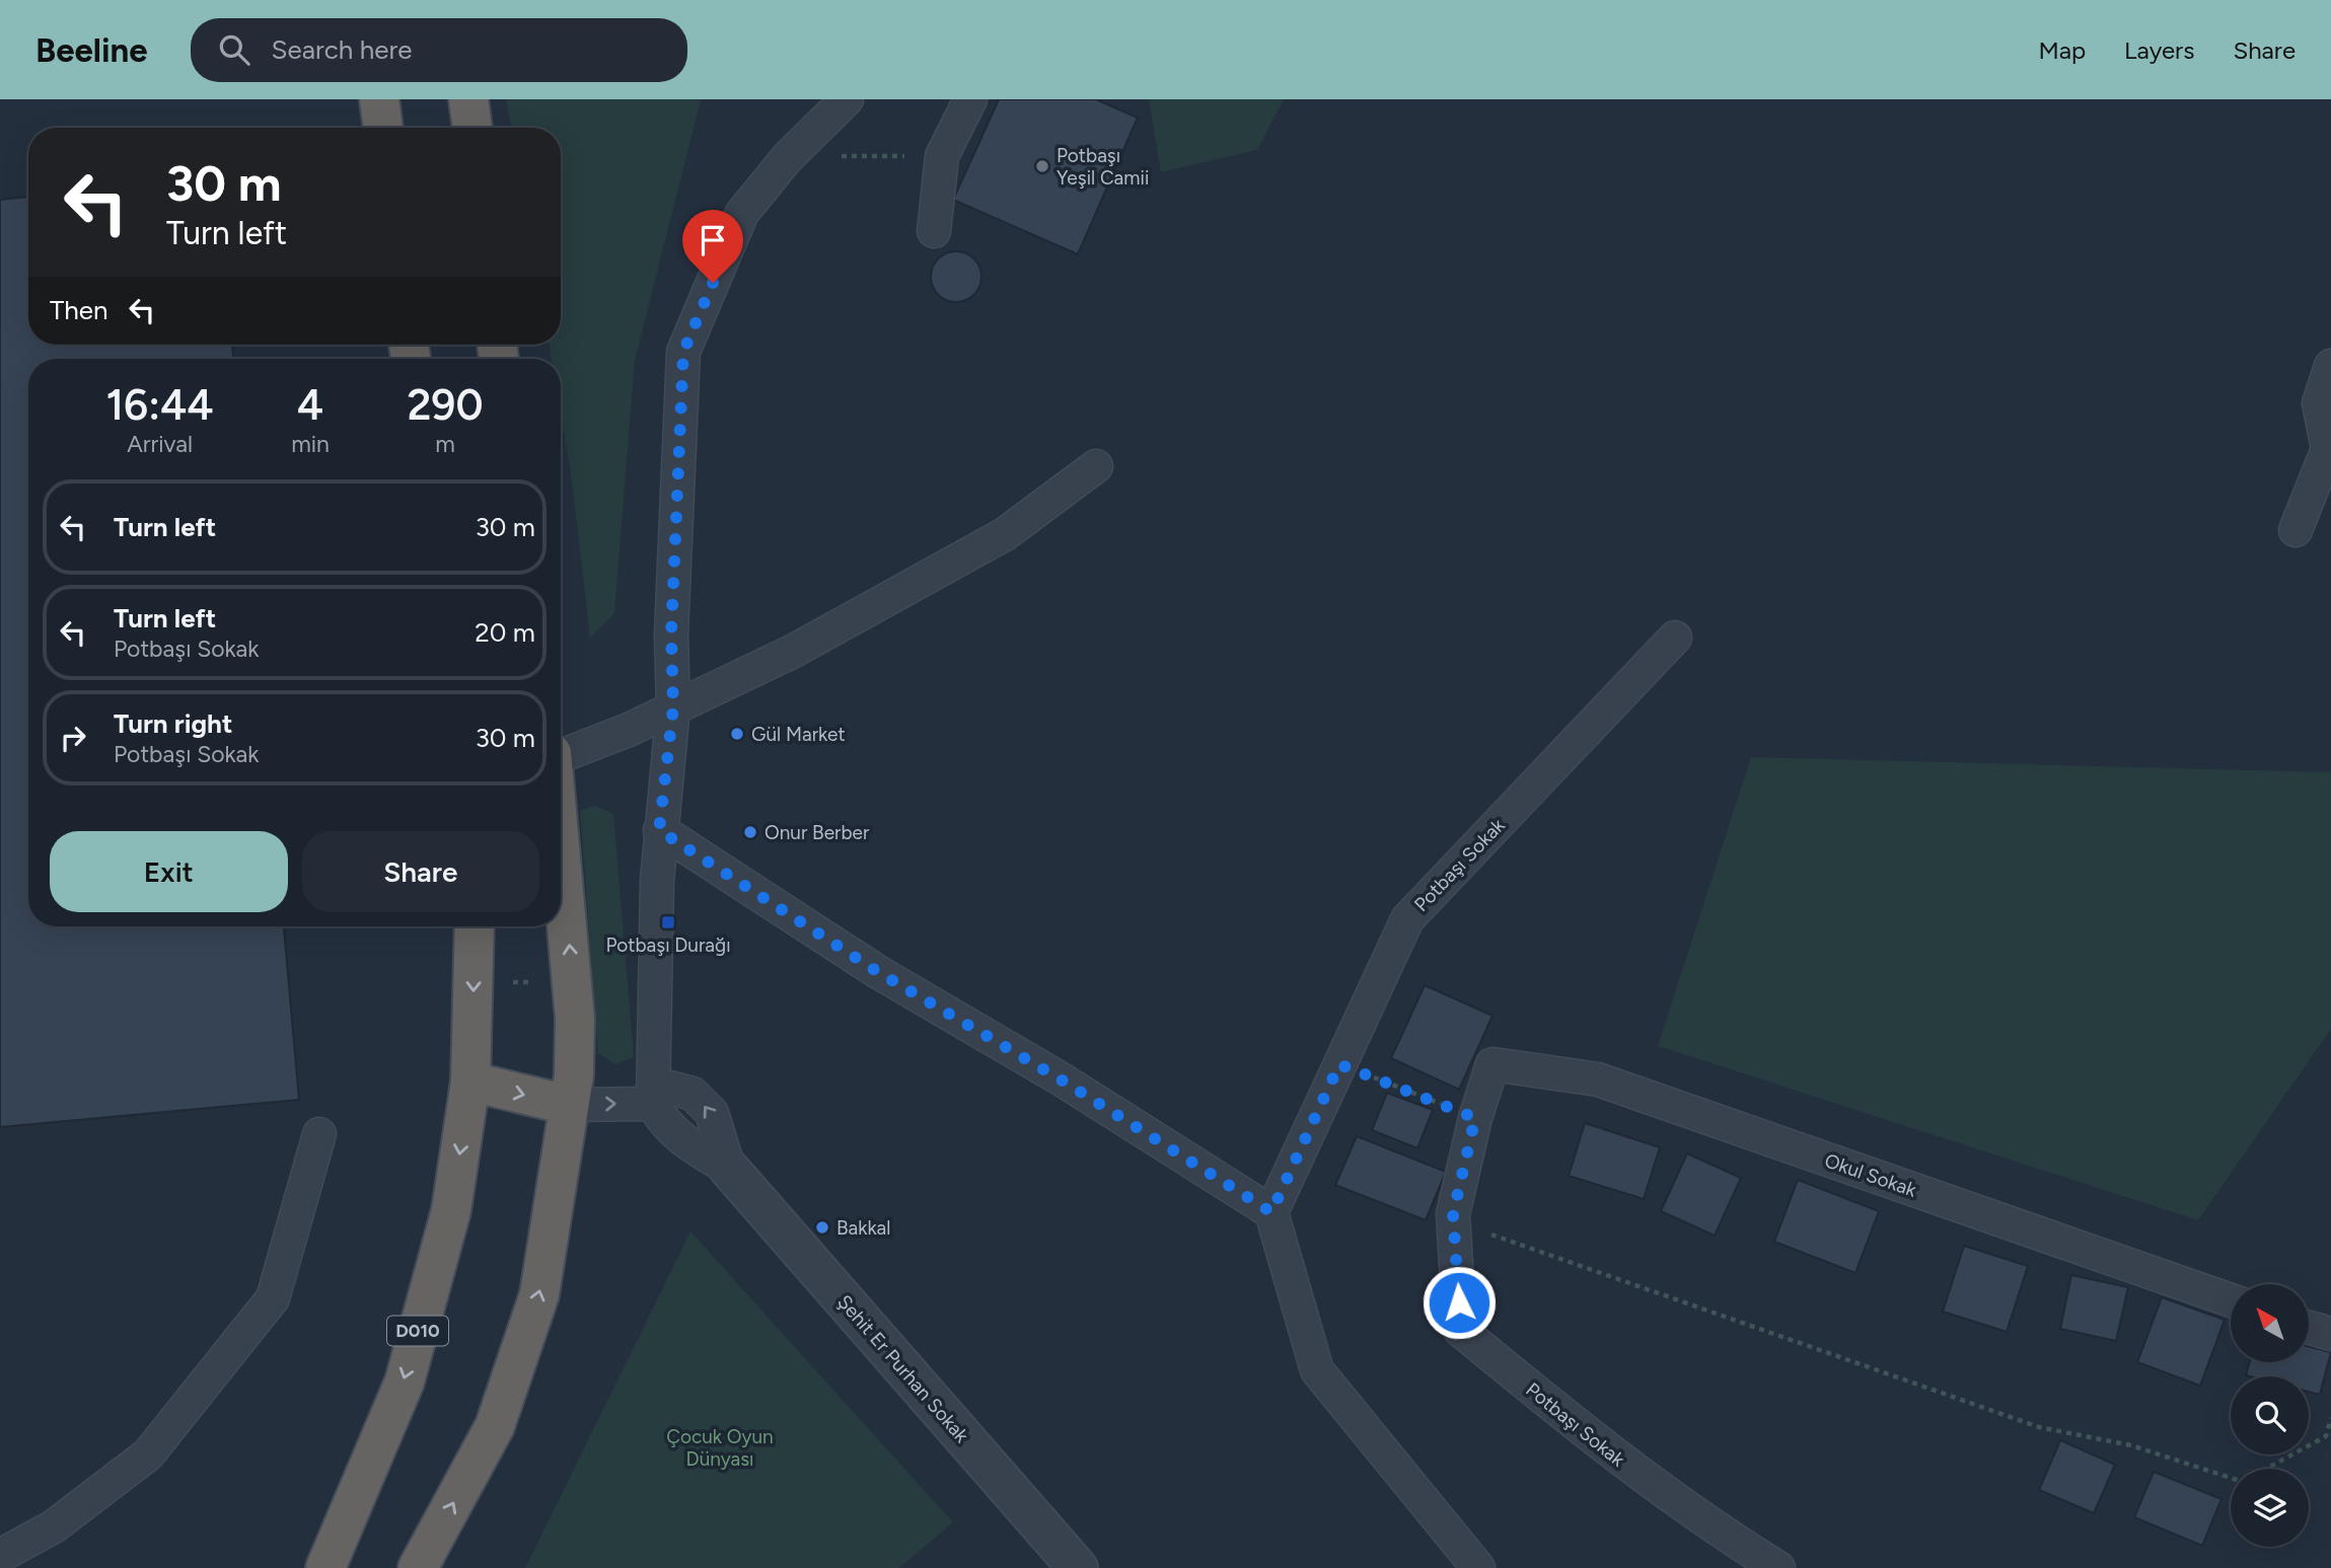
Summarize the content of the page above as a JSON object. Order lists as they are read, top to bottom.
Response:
{
  "streets": {
    "highway": ["D010"],
    "street": ["Potbaşı Sokak", "Okul Sokak", "Şehit Er Purhan Sokak"]
  },
  "crossings": [
    ["Potbaşı Sokak", "Okul Sokak"]
  ],
  "parks": ["Çocuk Oyun Dünyası"],
  "places": {
    "other": [
      "Potbaşı Yeşil Camii",
      "Gül Market",
      "Onur Berber",
      "Bakkal"
    ],
    "transit": ["Potbaşı Durağı"]
  },
  "north": "top left",
  "page": {
    "header": "Beeline",
    "search": "Search here",
    "nav": ["Map", "Layers", "Share"],
    "turn": ["30 m", "Turn left"],
    "then": "Then",
    "eta": [
      "16:44",
      "Arrival",
      "4",
      "min",
      "290",
      "m"
    ],
    "list": [
      {
        "name": "Turn left",
        "value": "30 m"
      },
      {
        "name": "Turn left",
        "note": "Potbaşı Sokak",
        "value": "20 m"
      },
      {
        "name": "Turn right",
        "note": "Potbaşı Sokak",
        "value": "30 m"
      }
    ],
    "buttons": ["Exit", "Share"]
  }
}
